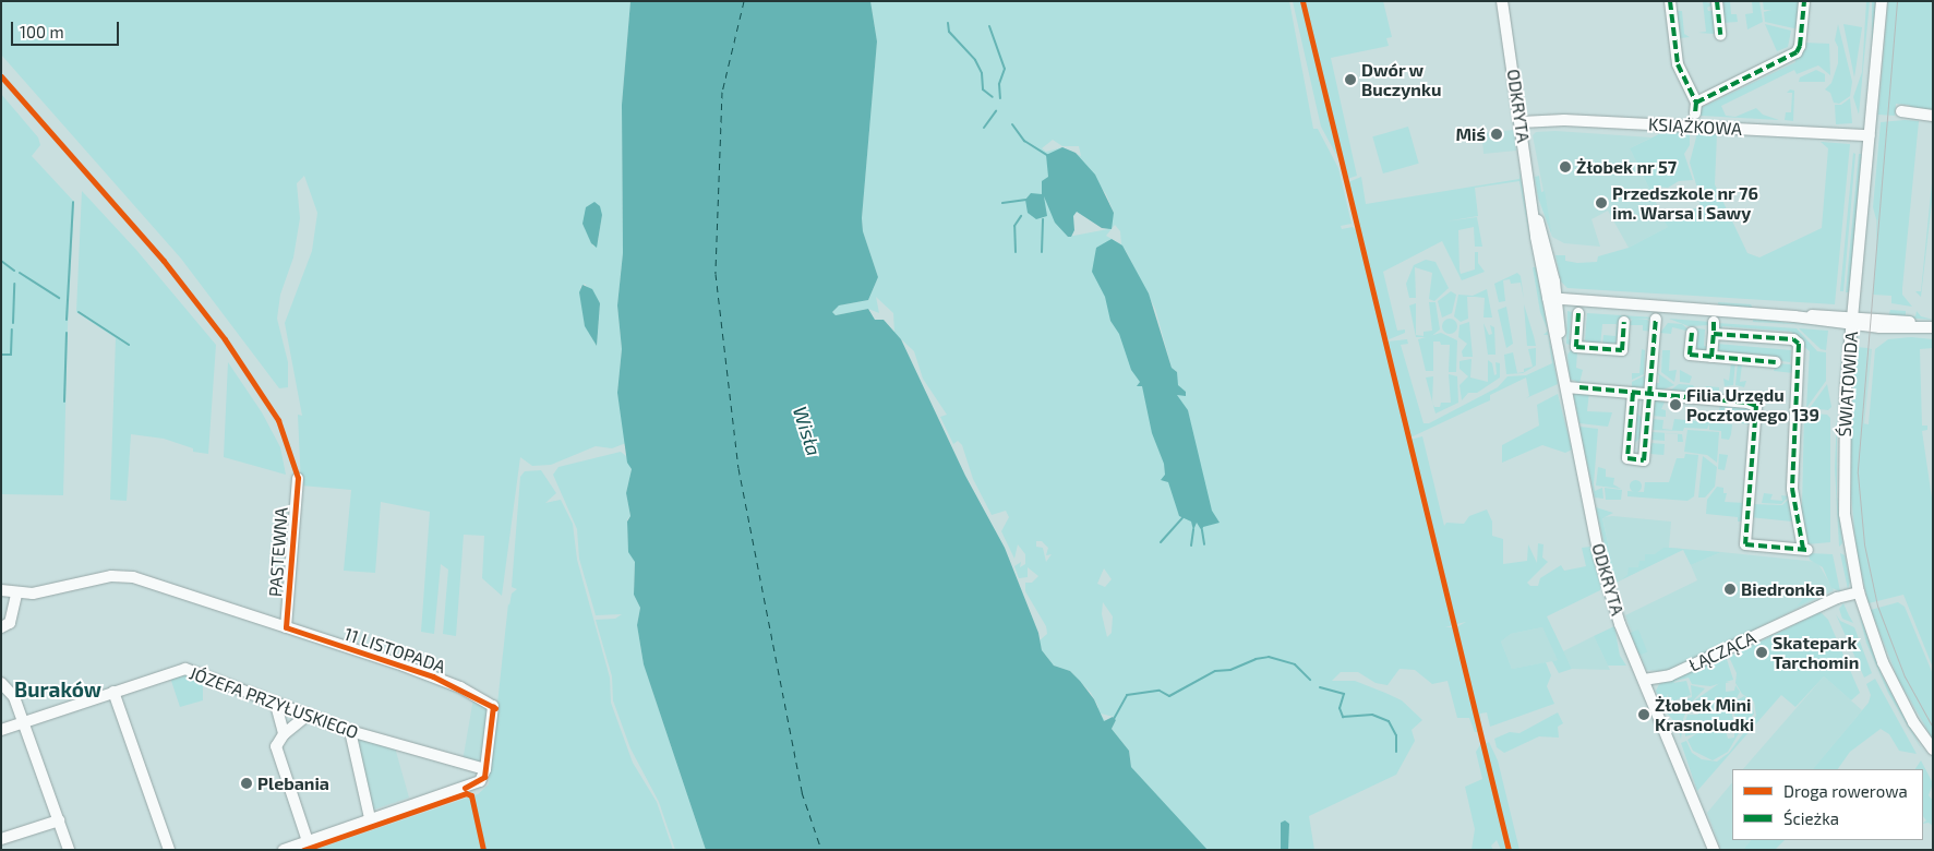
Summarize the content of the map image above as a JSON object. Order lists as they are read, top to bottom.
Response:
{
  "streets": {
    "street": [
      "ODKRYTA",
      "KSIĄŻKOWA",
      "ŚWIATOWIDA",
      "PASTEWNA",
      "11 LISTOPADA",
      "ŁĄCZĄCA",
      "JÓZEFA PRZYŁUSKIEGO"
    ]
  },
  "crossings": [
    ["ODKRYTA", "KSIĄŻKOWA"],
    ["ODKRYTA", "ŁĄCZĄCA"],
    ["KSIĄŻKOWA", "ŚWIATOWIDA"],
    ["ŚWIATOWIDA", "ŁĄCZĄCA"],
    ["PASTEWNA", "11 LISTOPADA"],
    ["11 LISTOPADA", "JÓZEFA PRZYŁUSKIEGO"]
  ],
  "districts": ["Buraków"],
  "water": ["Wisła"],
  "places": [
    "Dwór w Buczynku",
    "Miś",
    "Żłobek nr 57",
    "Przedszkole nr 76 im. Warsa i Sawy",
    "Filia Urzędu Pocztowego 139",
    "Biedronka",
    "Skatepark Tarchomin",
    "Żłobek Mini Krasnoludki",
    "Plebania"
  ],
  "legend": ["Droga rowerowa", "Ścieżka"],
  "scale_bar": "100 m"
}
